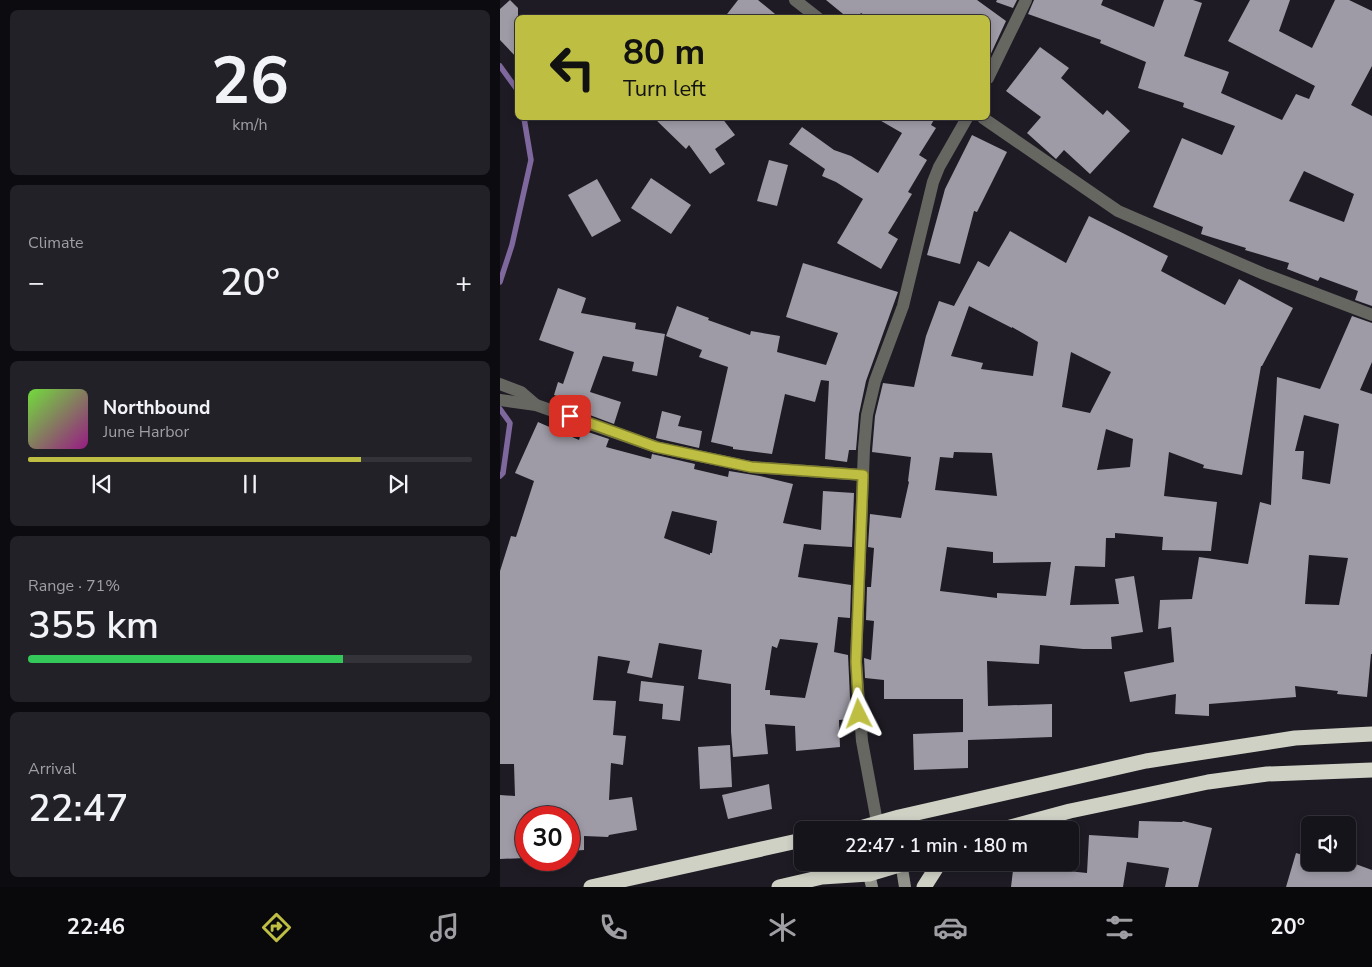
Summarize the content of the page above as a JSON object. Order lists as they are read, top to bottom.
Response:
{
  "page": {
    "tile": [
      ["26", "km/h"],
      "Climate",
      ["Range · 71%", "355 km"],
      ["Arrival", "22:47"]
    ],
    "turn": ["80 m", "Turn left"],
    "heat": ["−", "20°", "+"],
    "song": ["Northbound", "June Harbor"],
    "limit": "30",
    "trip": "22:47 · 1 min · 180 m",
    "tabs": ["22:46", "20°"]
  }
}
